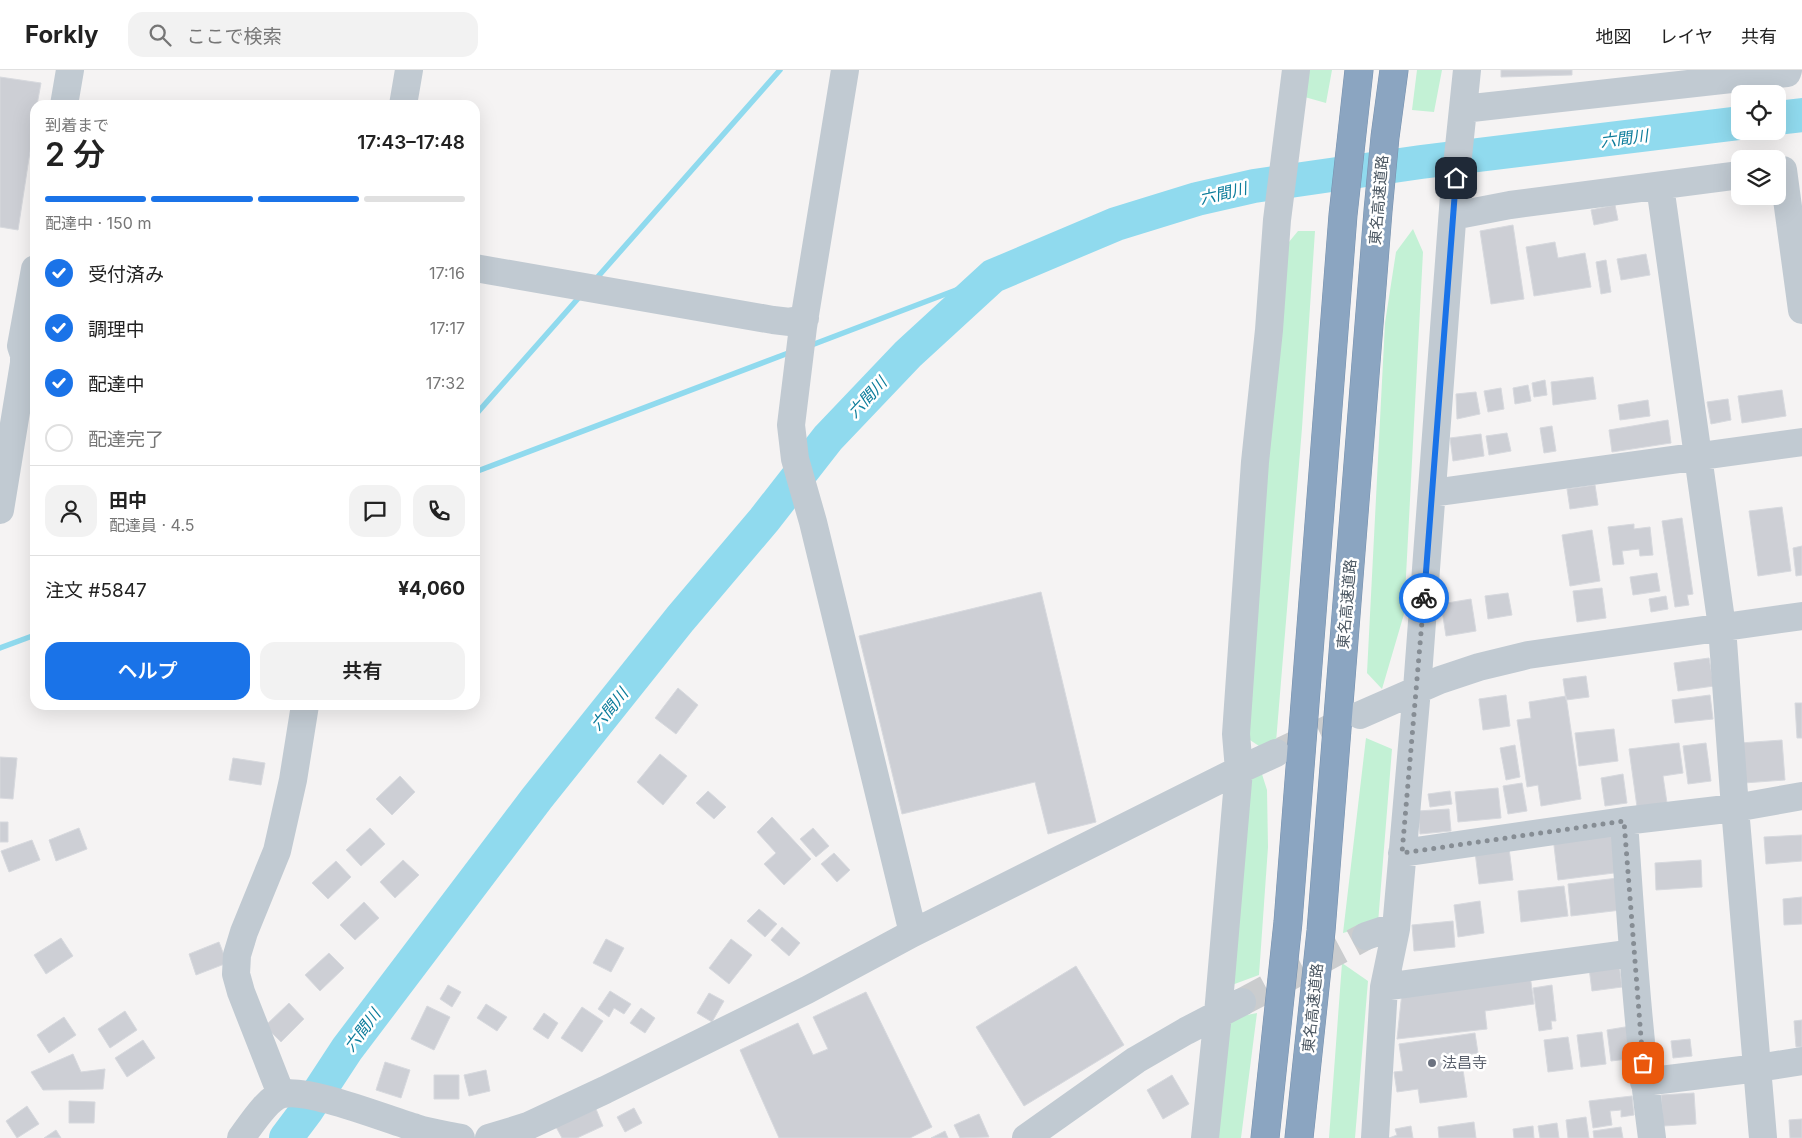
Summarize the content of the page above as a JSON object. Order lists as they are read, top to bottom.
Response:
{
  "streets": {
    "highway": ["東名高速道路"]
  },
  "water": ["六間川"],
  "places": ["法昌寺"],
  "page": {
    "header": "Forkly",
    "search": "ここで検索",
    "nav": ["地図", "レイヤ", "共有"],
    "heading": ["2 分", "到着まで", "17:43–17:48"],
    "panel": [
      "田中",
      "配達員 · 4.5",
      "注文 #5847",
      "¥4,060"
    ],
    "bar": "配達中 · 150 m",
    "list": [
      ["受付済み", "17:16"],
      ["調理中", "17:17"],
      ["配達中", "17:32"],
      "配達完了"
    ],
    "buttons": ["ヘルプ", "共有"]
  }
}
